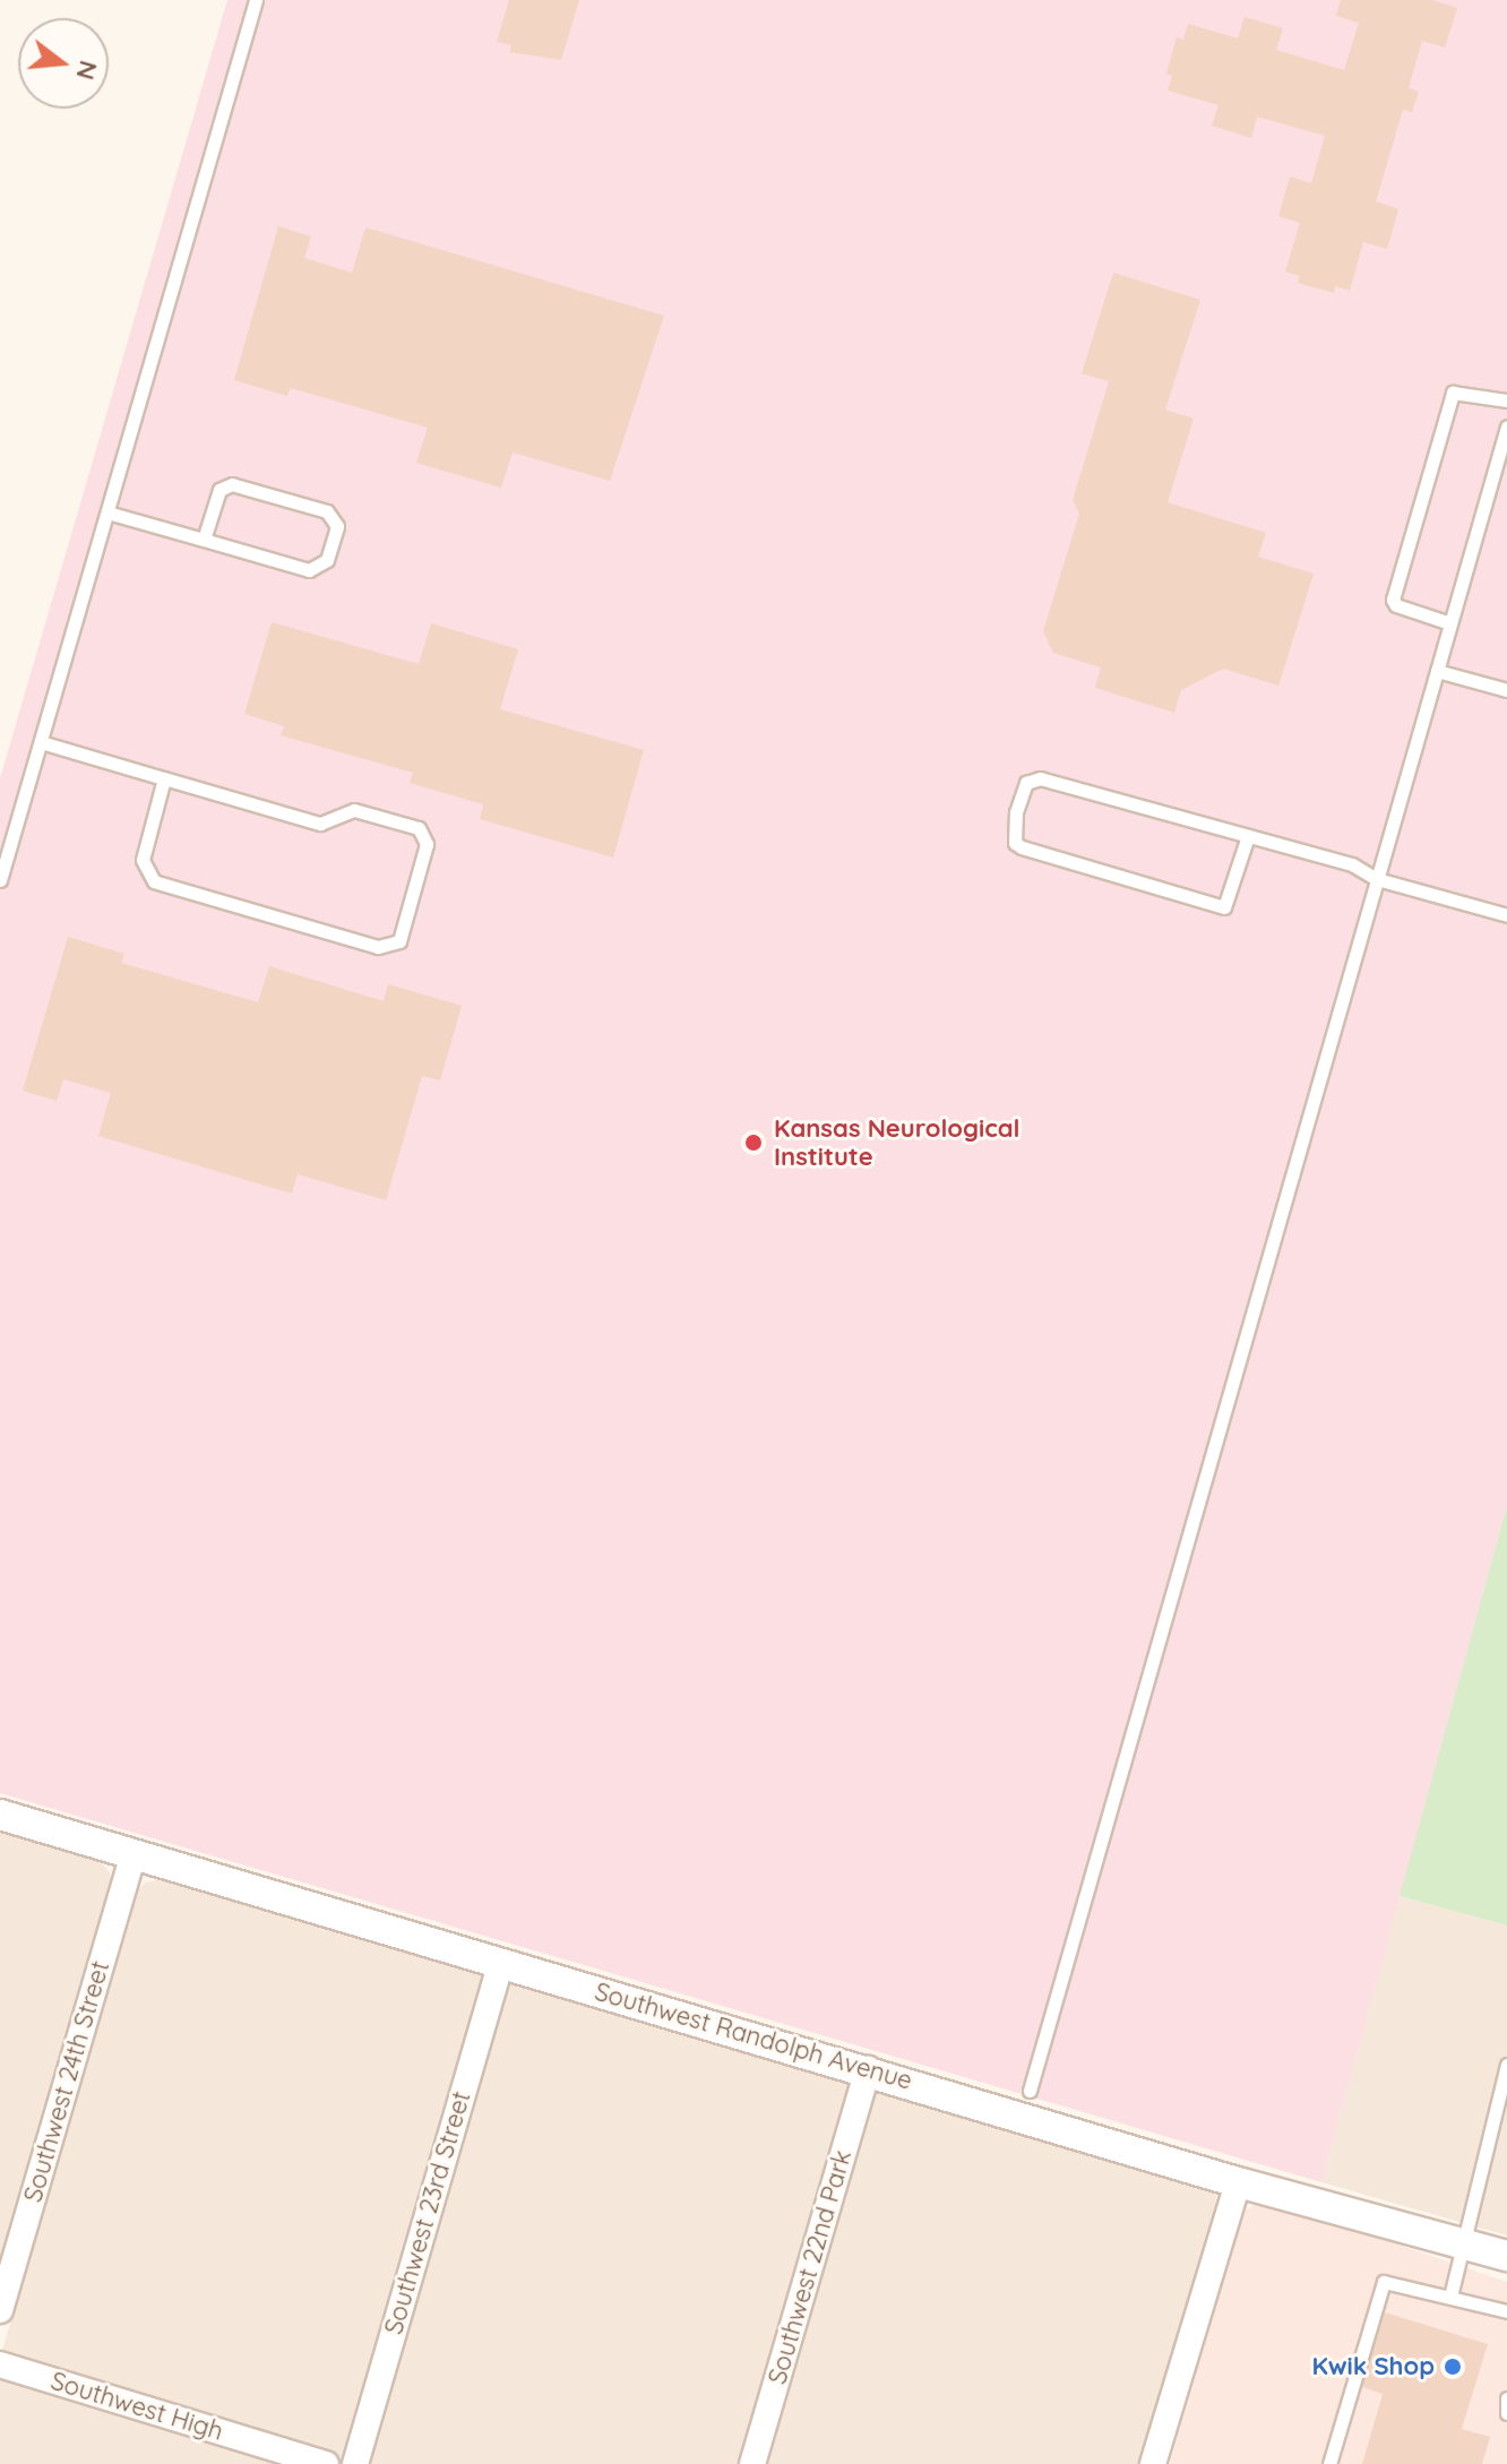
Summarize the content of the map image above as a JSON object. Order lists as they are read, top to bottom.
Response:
{
  "streets": {
    "street": [
      "Southwest Randolph Avenue",
      "Southwest 24th Street",
      "Southwest 23rd Street",
      "Southwest 22nd Park",
      "Southwest High"
    ]
  },
  "crossings": [
    ["Southwest Randolph Avenue", "Southwest 24th Street"],
    ["Southwest Randolph Avenue", "Southwest 23rd Street"],
    ["Southwest Randolph Avenue", "Southwest 22nd Park"]
  ],
  "places": ["Kansas Neurological Institute", "Kwik Shop"],
  "north": "right"
}
